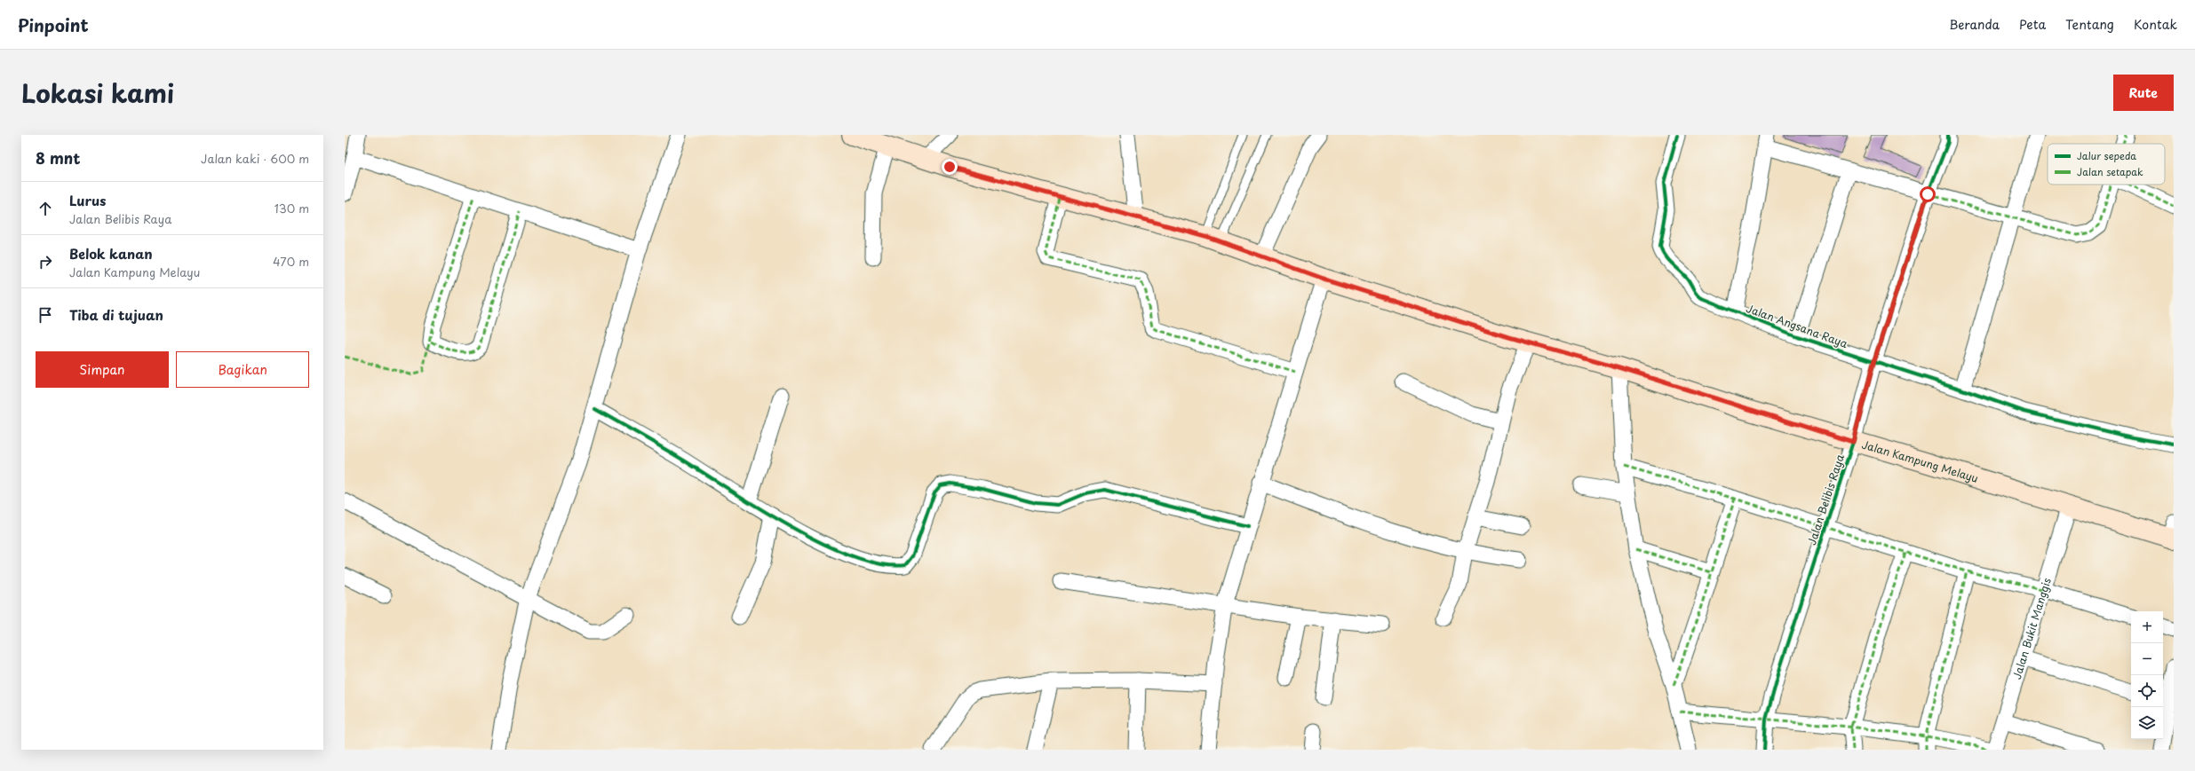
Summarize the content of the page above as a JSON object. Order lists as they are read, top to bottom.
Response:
{
  "streets": {
    "main road": ["Jalan Kampung Melayu"],
    "street": ["Jalan Angsana Raya", "Jalan Belibis Raya", "Jalan Bukit Manggis"]
  },
  "crossings": [
    ["Jalan Angsana Raya", "Jalan Belibis Raya"],
    ["Jalan Kampung Melayu", "Jalan Belibis Raya"],
    ["Jalan Kampung Melayu", "Jalan Bukit Manggis"]
  ],
  "legend": ["Jalur sepeda", "Jalan setapak"],
  "page": {
    "header": "Pinpoint",
    "nav": [
      "Beranda",
      "Peta",
      "Tentang",
      "Kontak"
    ],
    "title": "Lokasi kami",
    "buttons": [
      "Rute",
      ["Simpan", "Bagikan"]
    ],
    "heading": ["8 mnt", "Jalan kaki · 600 m"],
    "list": [
      ["Lurus", "Jalan Belibis Raya", "130 m"],
      ["Belok kanan", "Jalan Kampung Melayu", "470 m"],
      "Tiba di tujuan"
    ],
    "map_buttons": ["+", "−"]
  }
}
